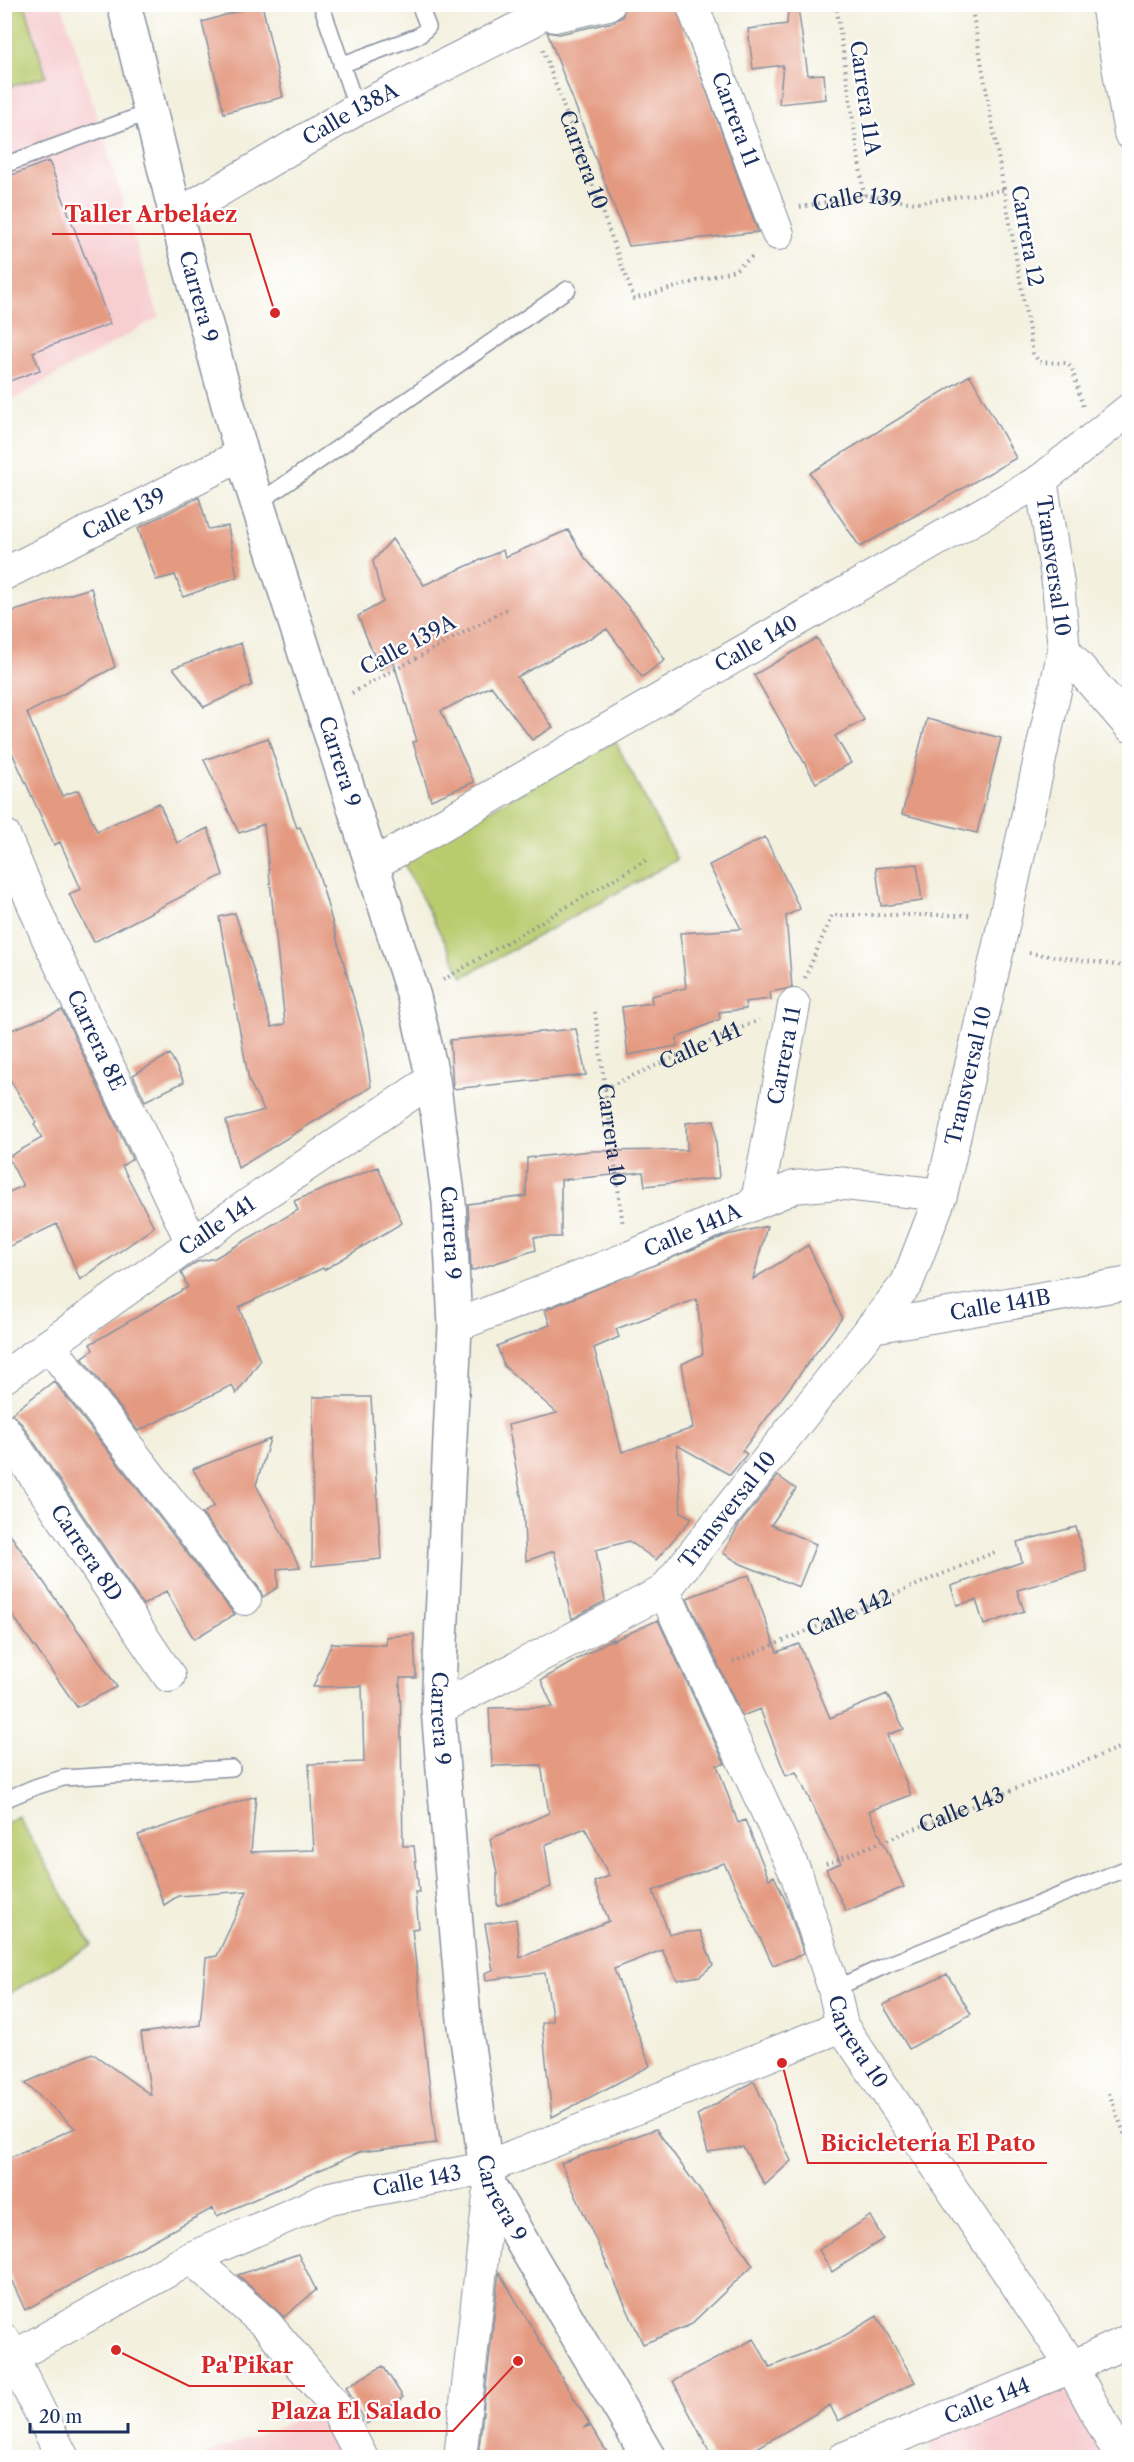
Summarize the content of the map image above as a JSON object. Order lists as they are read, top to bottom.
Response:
{
  "streets": {
    "street": [
      "Calle 138A",
      "Carrera 11",
      "Carrera 10",
      "Calle 139",
      "Carrera 9",
      "Transversal 10",
      "Calle 140",
      "Carrera 8E",
      "Calle 141",
      "Calle 141A",
      "Calle 141B",
      "Carrera 8D",
      "Calle 143",
      "Calle 144"
    ],
    "path": [
      "Carrera 11A",
      "Carrera 12",
      "Calle 139A",
      "Calle 142"
    ]
  },
  "crossings": [
    ["Carrera 11A", "Calle 139"],
    ["Calle 138A", "Carrera 10"],
    ["Calle 138A", "Carrera 9"],
    ["Carrera 11", "Calle 139"],
    ["Carrera 11", "Transversal 10"],
    ["Carrera 11", "Calle 141"],
    ["Carrera 11", "Calle 141A"],
    ["Carrera 10", "Calle 139"],
    ["Carrera 10", "Transversal 10"],
    ["Carrera 10", "Calle 141"],
    ["Carrera 10", "Calle 141A"],
    ["Carrera 10", "Calle 142"],
    ["Carrera 10", "Calle 143"],
    ["Carrera 10", "Calle 144"],
    ["Calle 139", "Carrera 12"],
    ["Calle 139", "Carrera 9"],
    ["Carrera 12", "Calle 140"],
    ["Carrera 9", "Calle 140"],
    ["Carrera 9", "Calle 139A"],
    ["Carrera 9", "Calle 141"],
    ["Carrera 9", "Calle 141A"],
    ["Carrera 9", "Calle 143"],
    ["Transversal 10", "Calle 140"],
    ["Transversal 10", "Calle 141A"],
    ["Transversal 10", "Calle 141B"],
    ["Carrera 8E", "Calle 141"]
  ],
  "places": [
    "Taller Arbeláez",
    "Bicicletería El Pato",
    "Pa'Pikar",
    "Plaza El Salado"
  ],
  "scale_bar": "20 m"
}
